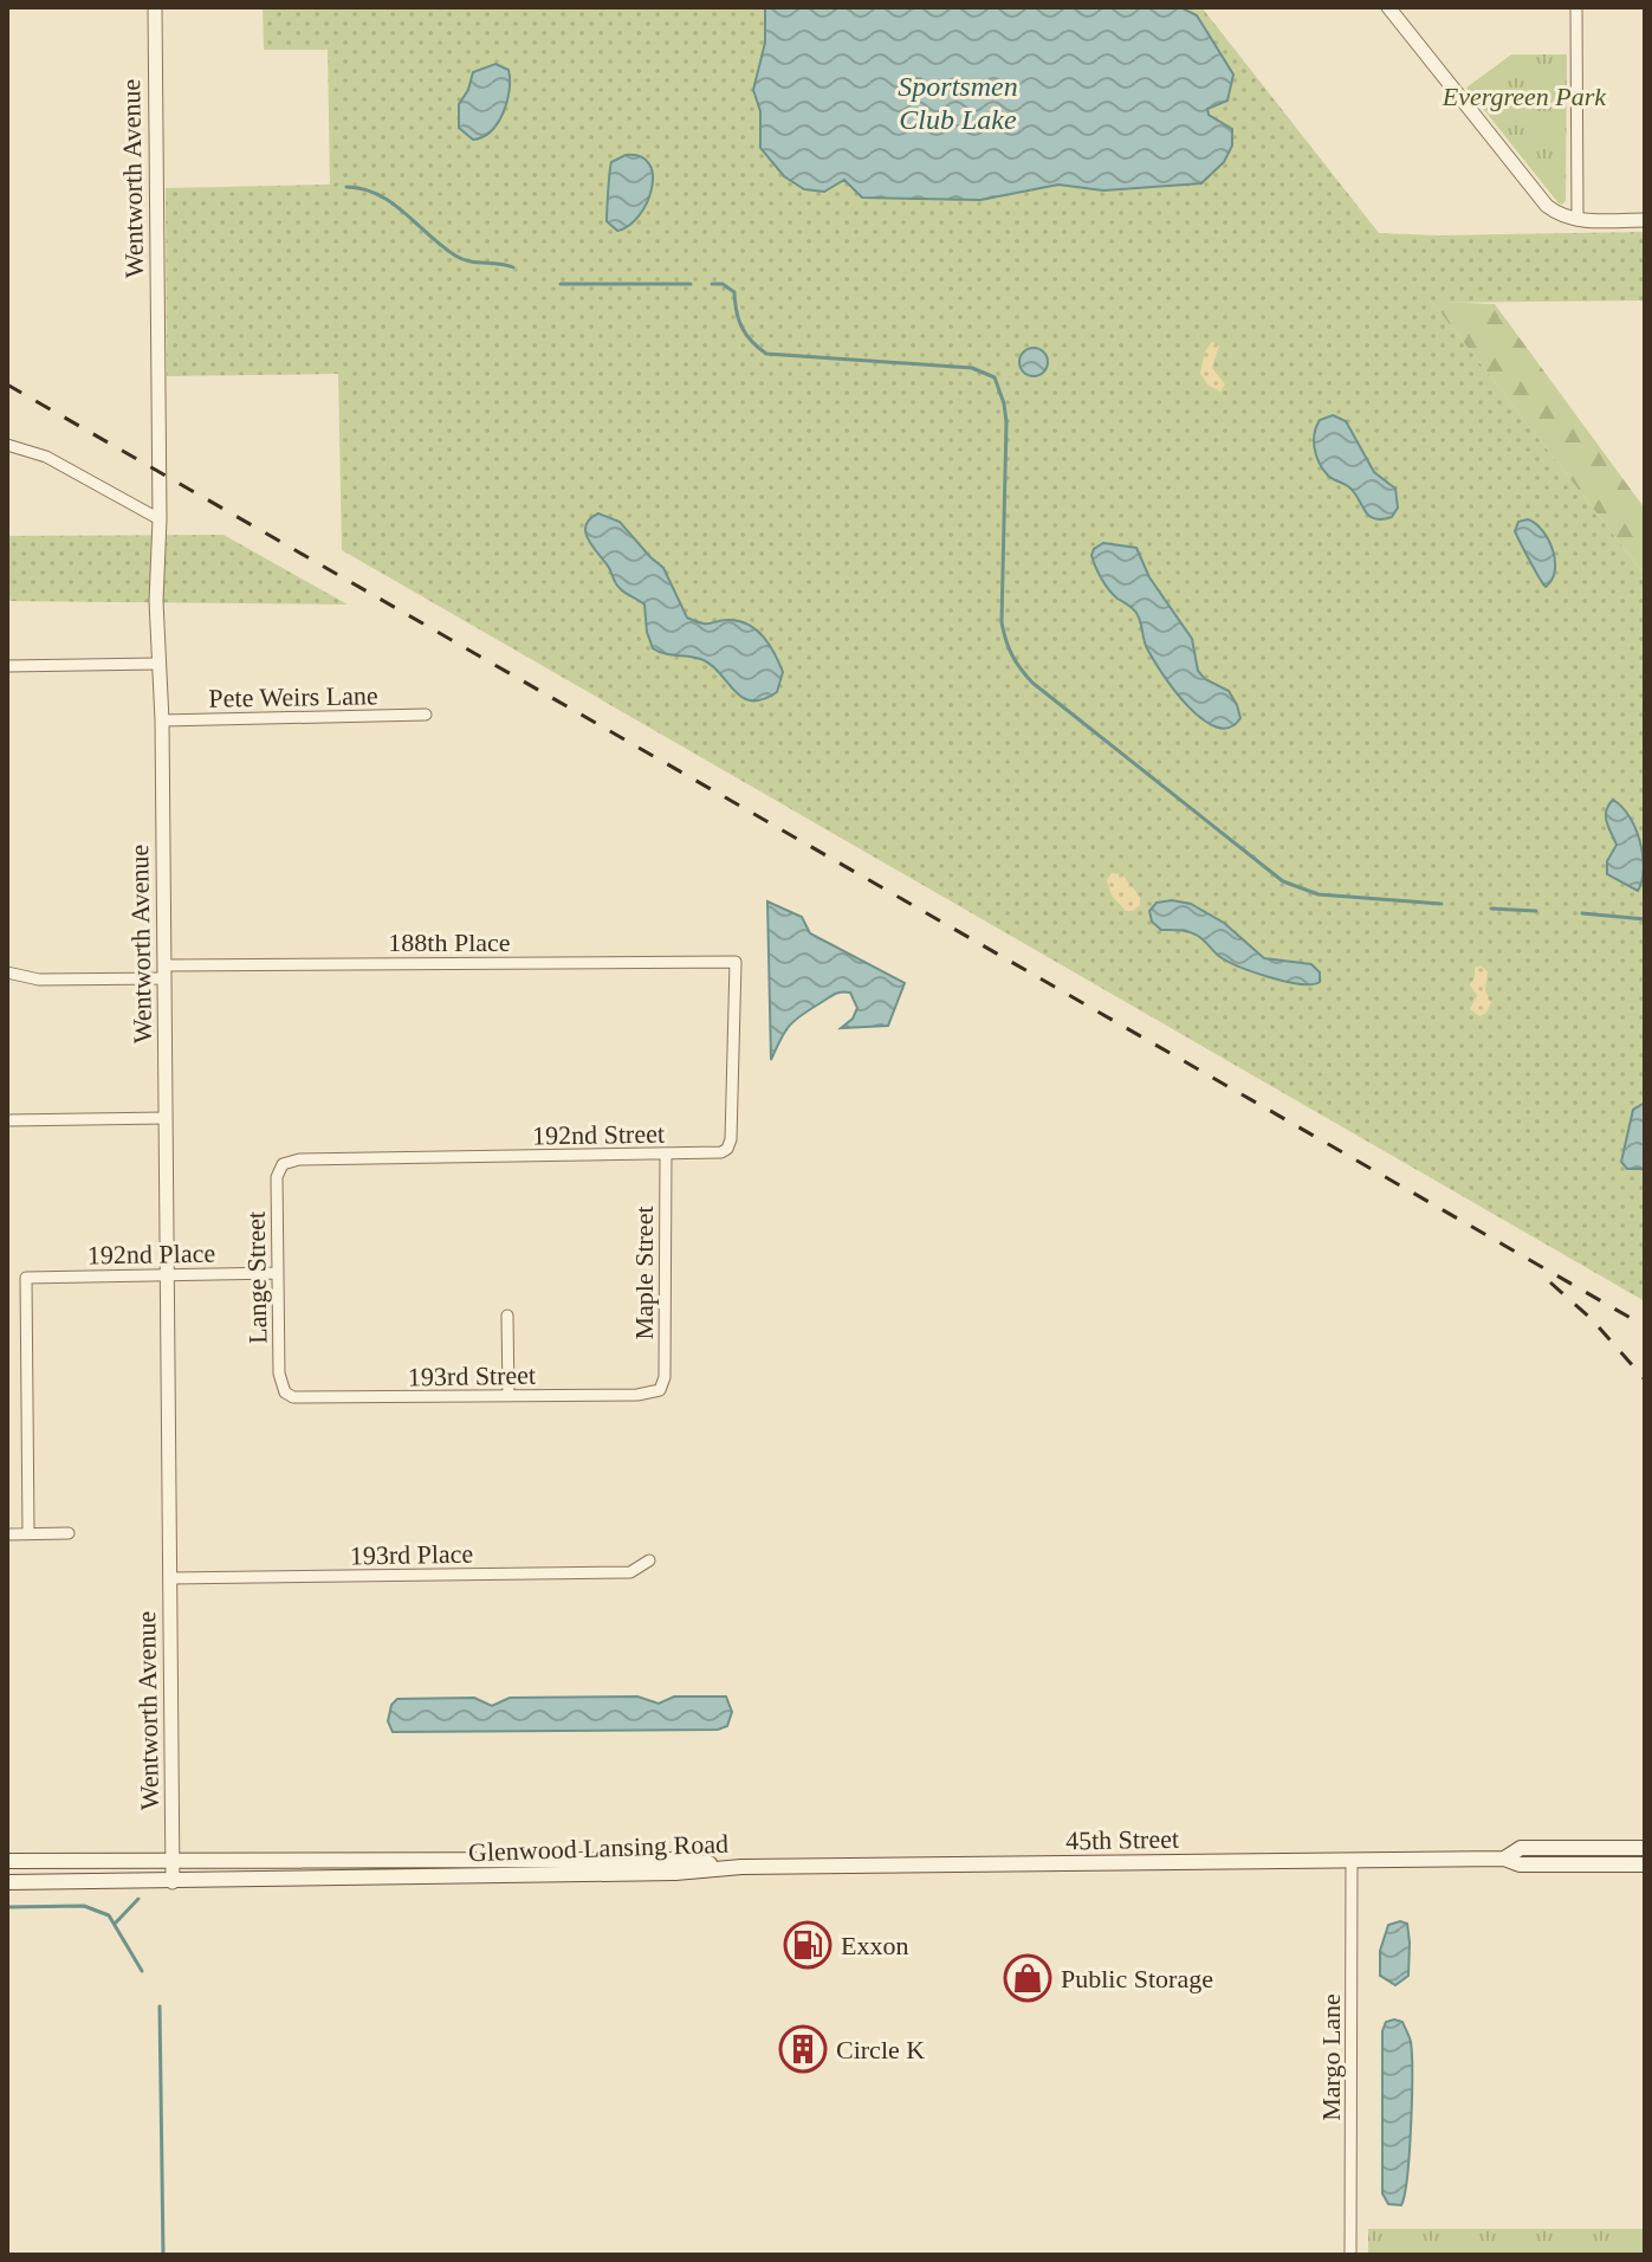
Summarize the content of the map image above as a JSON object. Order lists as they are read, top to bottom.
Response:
{
  "streets": {
    "main road": ["45th Street", "Glenwood Lansing Road"],
    "street": [
      "Wentworth Avenue",
      "Pete Weirs Lane",
      "188th Place",
      "192nd Street",
      "192nd Place",
      "Maple Street",
      "Lange Street",
      "193rd Street",
      "193rd Place",
      "Margo Lane"
    ]
  },
  "crossings": [
    ["Wentworth Avenue", "Pete Weirs Lane"],
    ["Wentworth Avenue", "188th Place"],
    ["Wentworth Avenue", "192nd Place"],
    ["Wentworth Avenue", "193rd Place"],
    ["Wentworth Avenue", "Glenwood Lansing Road"],
    ["188th Place", "192nd Street"],
    ["192nd Street", "Maple Street"],
    ["192nd Street", "Lange Street"],
    ["192nd Place", "Lange Street"],
    ["Maple Street", "193rd Street"],
    ["Lange Street", "193rd Street"],
    ["45th Street", "Glenwood Lansing Road"],
    ["45th Street", "Margo Lane"]
  ],
  "water": ["Sportsmen Club Lake"],
  "parks": ["Evergreen Park"],
  "places": {
    "fuel station": ["Exxon"],
    "shop": ["Public Storage"],
    "building": ["Circle K"]
  }
}
